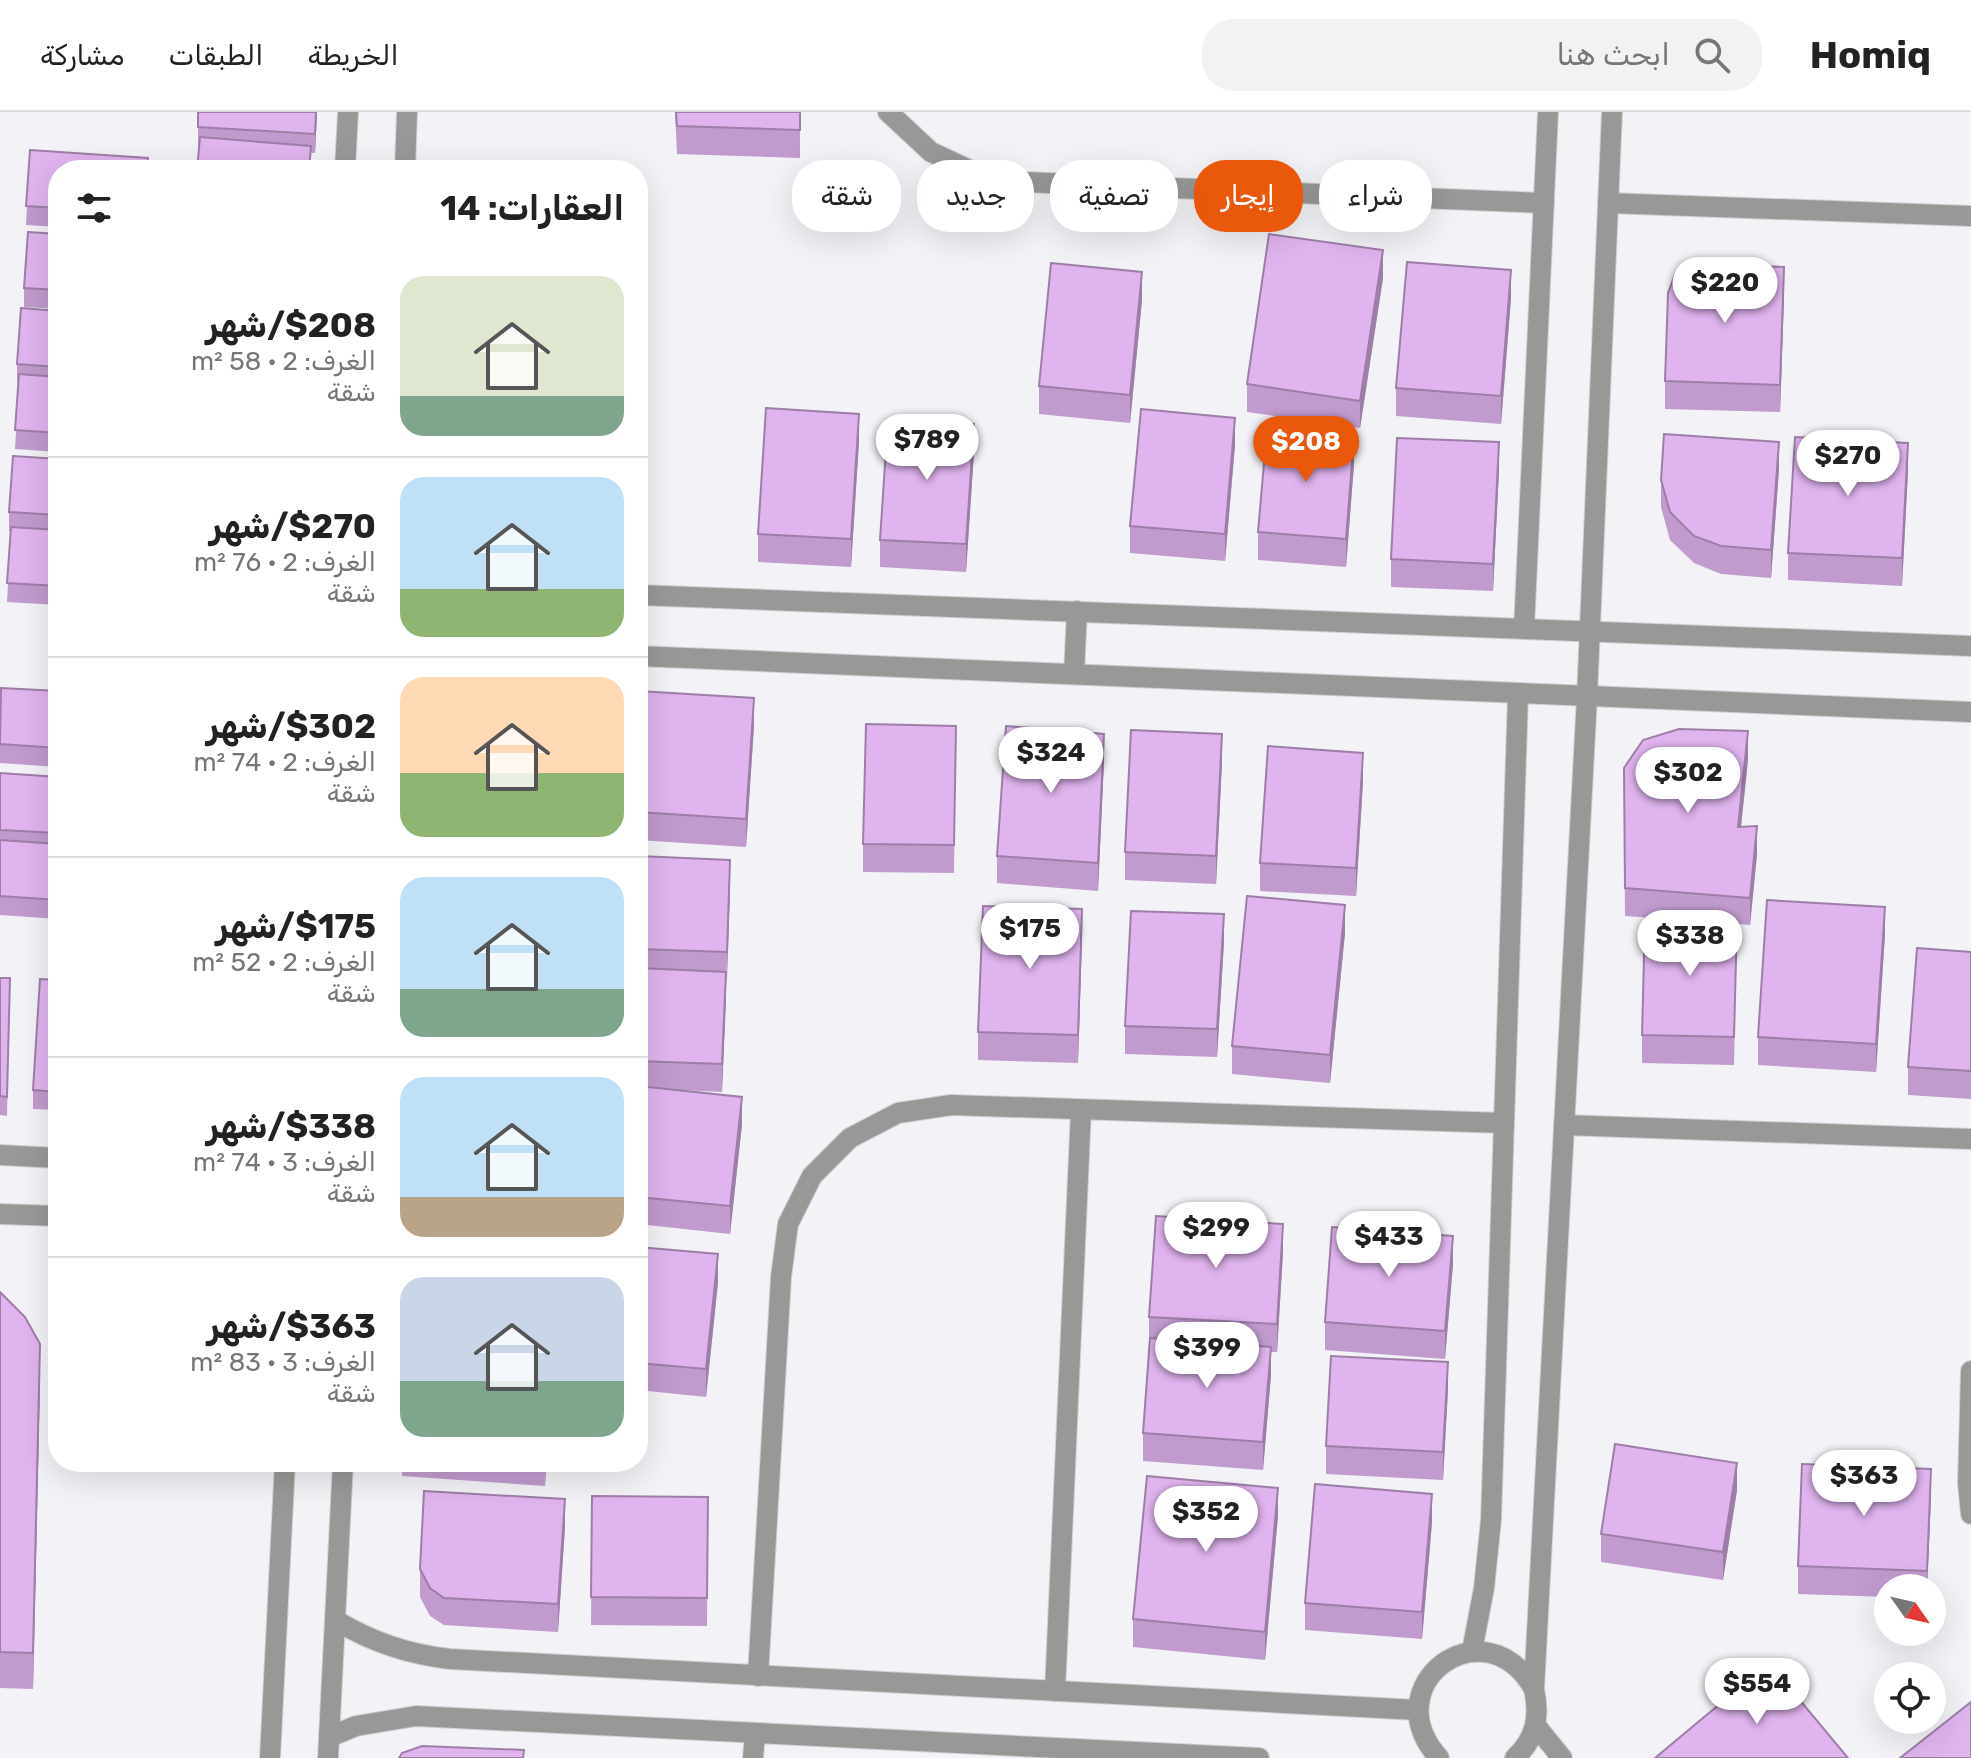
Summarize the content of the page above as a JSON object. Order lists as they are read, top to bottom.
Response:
{
  "north": "bottom right",
  "page": {
    "header": "Homiq",
    "search": "ابحث هنا",
    "nav": ["الخريطة", "الطبقات", "مشاركة"],
    "chip": [
      "شراء",
      "إيجار",
      "تصفية",
      "جديد",
      "شقة"
    ],
    "heading": "العقارات: 14",
    "list": [
      {
        "name": "$208/شهر",
        "note": "الغرف: 2 · 58 m² · شقة"
      },
      {
        "name": "$270/شهر",
        "note": "الغرف: 2 · 76 m² · شقة"
      },
      {
        "name": "$302/شهر",
        "note": "الغرف: 2 · 74 m² · شقة"
      },
      {
        "name": "$175/شهر",
        "note": "الغرف: 2 · 52 m² · شقة"
      },
      {
        "name": "$338/شهر",
        "note": "الغرف: 3 · 74 m² · شقة"
      },
      {
        "name": "$363/شهر",
        "note": "الغرف: 3 · 83 m² · شقة"
      }
    ],
    "price": [
      "$220",
      "$789",
      "$208",
      "$270",
      "$324",
      "$302",
      "$175",
      "$338",
      "$299",
      "$433",
      "$399",
      "$363",
      "$352",
      "$554"
    ]
  }
}
